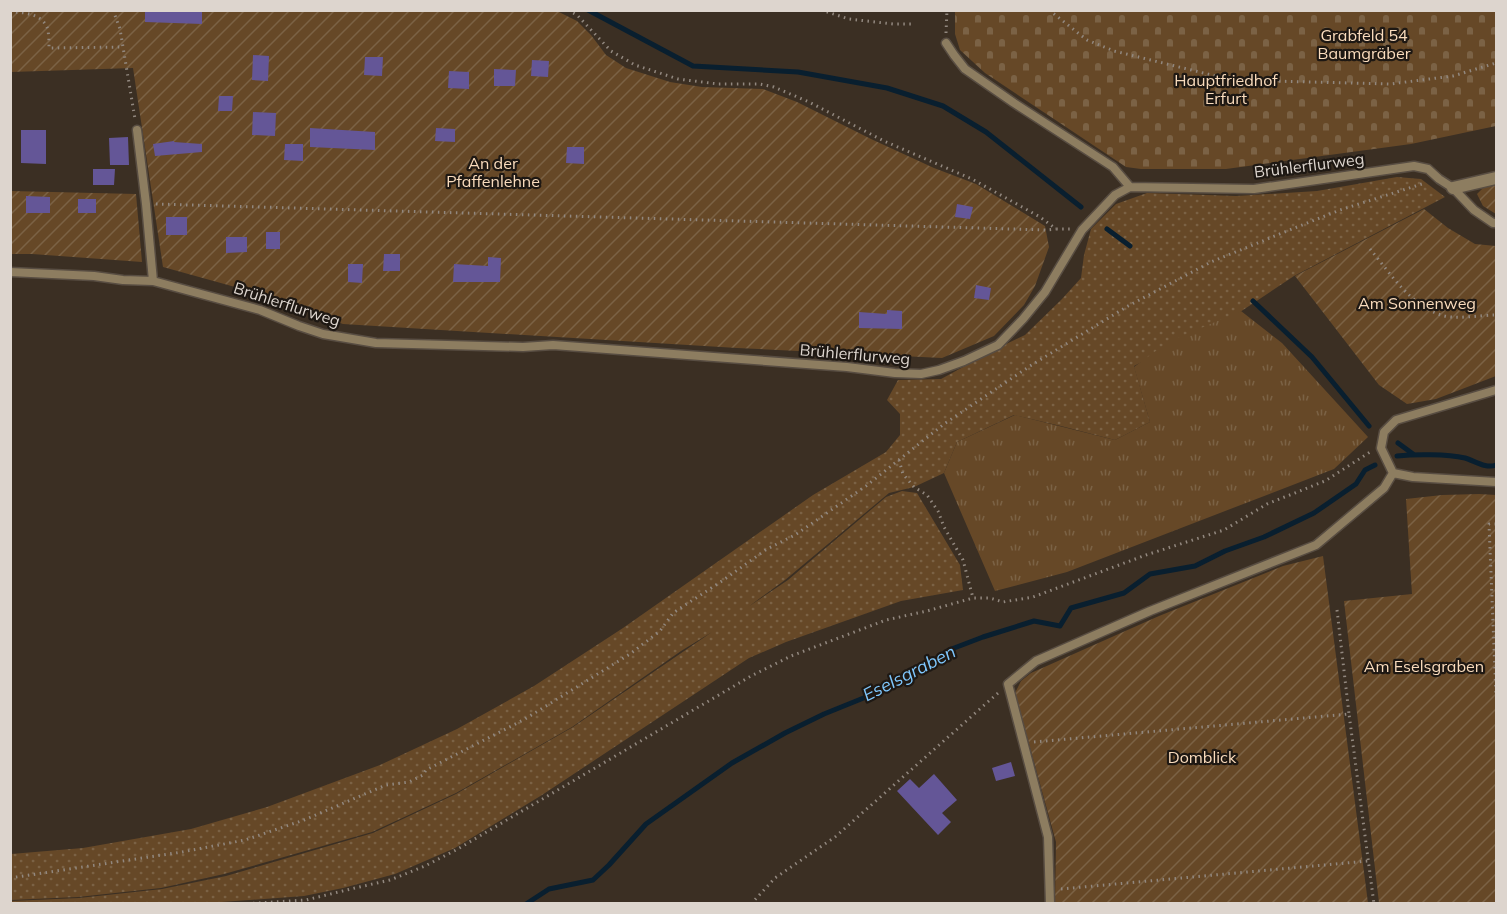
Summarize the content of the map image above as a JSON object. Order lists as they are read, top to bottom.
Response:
{
  "streets": {
    "lane": ["Brühlerflurweg"]
  },
  "water": ["Eselsgraben"],
  "parks": [
    "Grabfeld 54 Baumgräber",
    "Hauptfriedhof Erfurt",
    "An der Pfaffenlehne",
    "Am Sonnenweg",
    "Am Eselsgraben",
    "Domblick"
  ]
}
